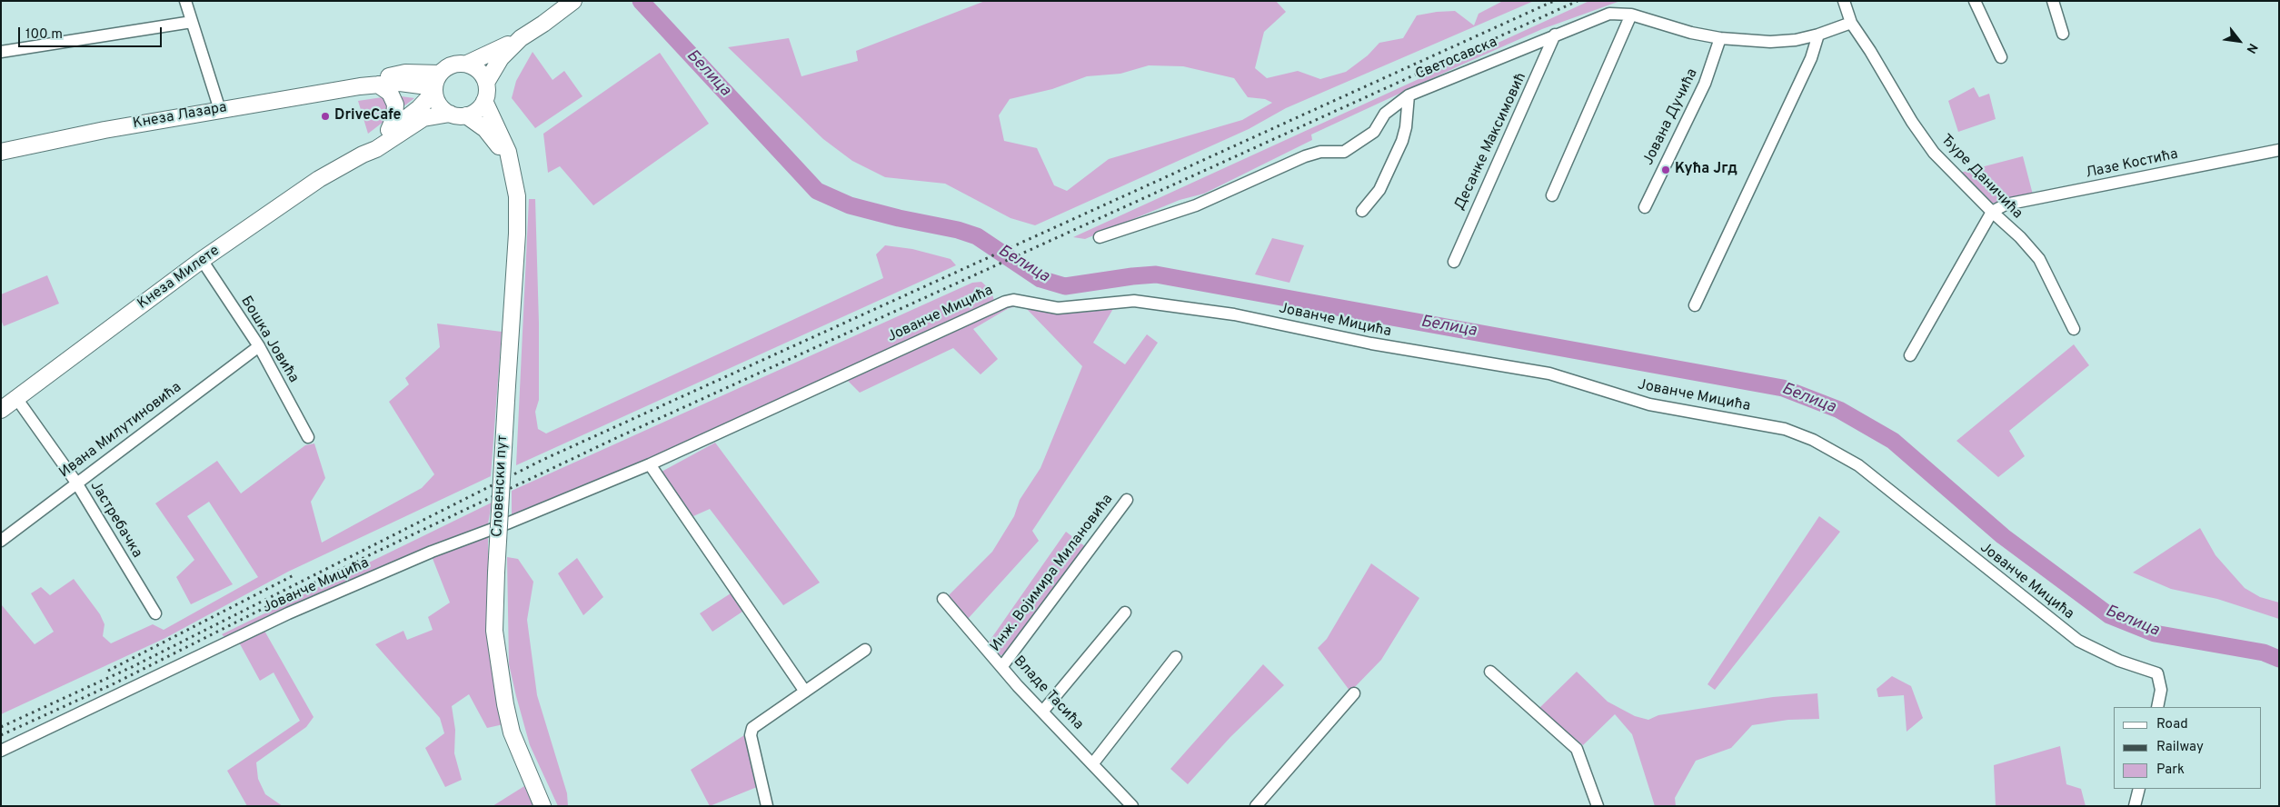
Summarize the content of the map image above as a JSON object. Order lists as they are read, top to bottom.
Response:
{
  "streets": {
    "street": [
      "Светосавска",
      "Кнеза Лазара",
      "Јована Дучића",
      "Десанке Максимовић",
      "Лазе Костића",
      "Ђуре Даничића",
      "Кнеза Милете",
      "Јованче Мицића",
      "Бошка Јовића",
      "Ивана Милутиновића",
      "Словенски пут",
      "Јастребачка",
      "Инж. Војимира Милановића",
      "Владе Тасића"
    ]
  },
  "crossings": [
    ["Светосавска", "Јована Дучића"],
    ["Светосавска", "Десанке Максимовић"],
    ["Светосавска", "Ђуре Даничића"],
    ["Кнеза Лазара", "Кнеза Милете"],
    ["Кнеза Лазара", "Словенски пут"],
    ["Лазе Костића", "Ђуре Даничића"],
    ["Кнеза Милете", "Бошка Јовића"],
    ["Кнеза Милете", "Словенски пут"],
    ["Кнеза Милете", "Јастребачка"],
    ["Бошка Јовића", "Ивана Милутиновића"],
    ["Ивана Милутиновића", "Јастребачка"],
    ["Инж. Војимира Милановића", "Владе Тасића"]
  ],
  "water": ["Белица"],
  "places": ["DriveCafe", "Кућа Јгд"],
  "legend": ["Road", "Railway", "Park"],
  "scale_bar": "100 m",
  "north": "bottom right"
}
